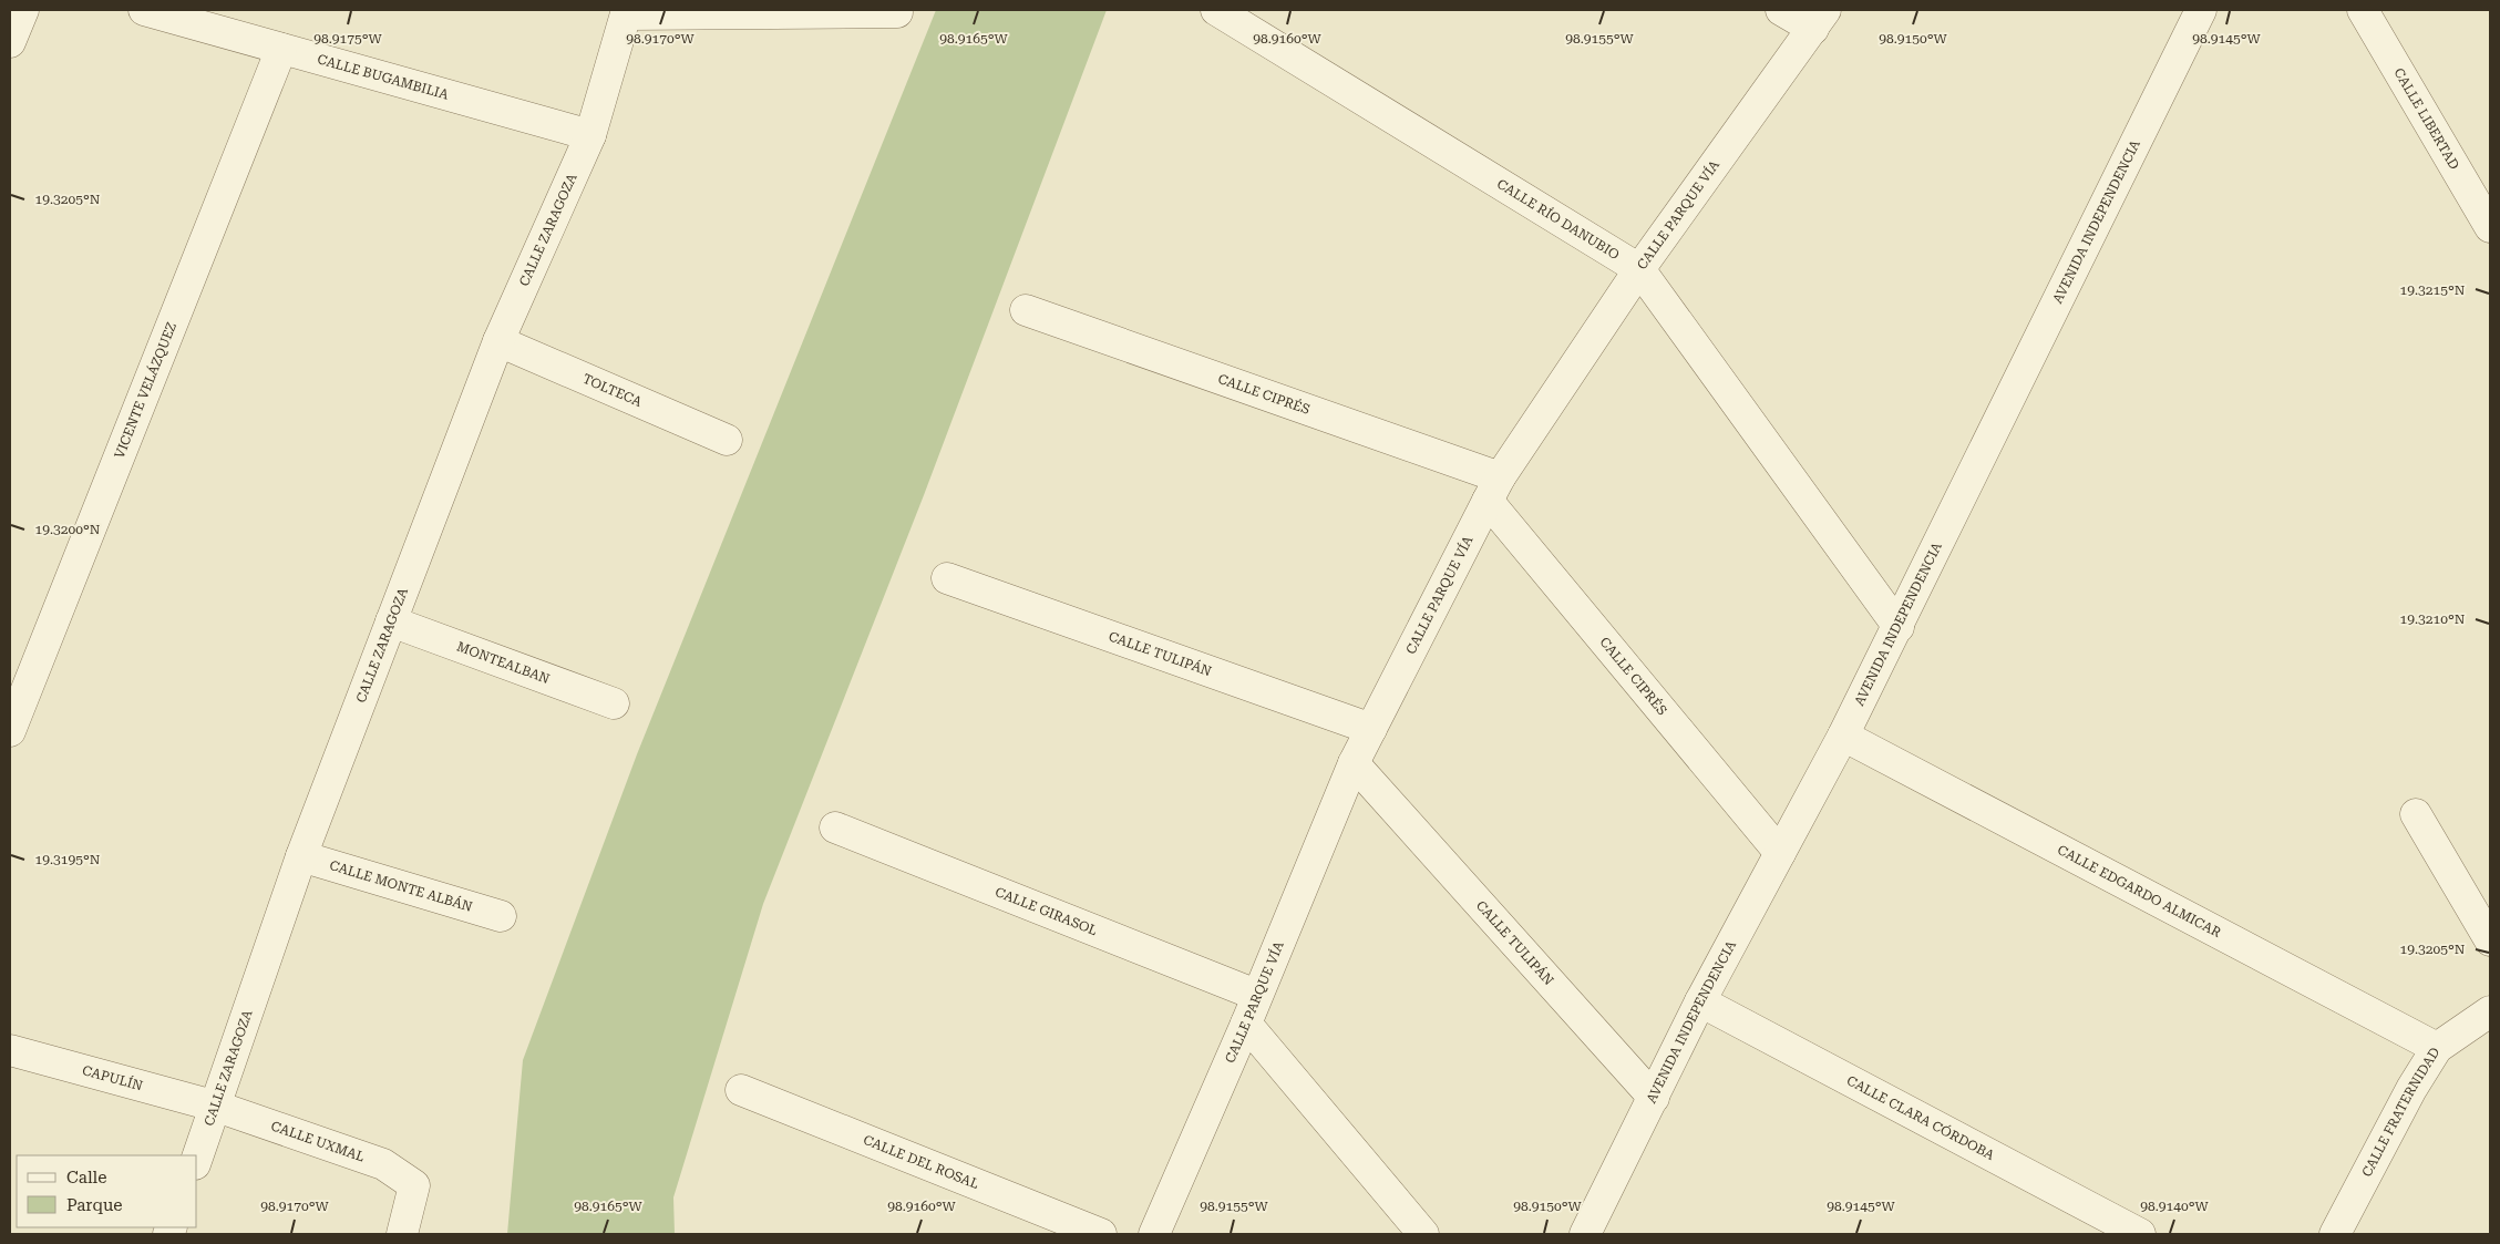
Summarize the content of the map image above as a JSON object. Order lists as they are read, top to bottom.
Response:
{
  "streets": {
    "street": [
      "CALLE BUGAMBILIA",
      "CALLE LIBERTAD",
      "CALLE PARQUE VÍA",
      "CALLE RÍO DANUBIO",
      "AVENIDA INDEPENDENCIA",
      "CALLE ZARAGOZA",
      "VICENTE VELÁZQUEZ",
      "TOLTECA",
      "CALLE CIPRÉS",
      "CALLE TULIPÁN",
      "MONTEALBAN",
      "CALLE MONTE ALBÁN",
      "CALLE EDGARDO ALMICAR",
      "CALLE GIRASOL",
      "CAPULÍN",
      "CALLE FRATERNIDAD",
      "CALLE CLARA CÓRDOBA",
      "CALLE UXMAL",
      "CALLE DEL ROSAL"
    ]
  },
  "crossings": [
    ["CALLE BUGAMBILIA", "CALLE ZARAGOZA"],
    ["CALLE BUGAMBILIA", "VICENTE VELÁZQUEZ"],
    ["CALLE PARQUE VÍA", "CALLE RÍO DANUBIO"],
    ["CALLE PARQUE VÍA", "CALLE CIPRÉS"],
    ["CALLE PARQUE VÍA", "CALLE TULIPÁN"],
    ["CALLE PARQUE VÍA", "CALLE GIRASOL"],
    ["CALLE RÍO DANUBIO", "AVENIDA INDEPENDENCIA"],
    ["AVENIDA INDEPENDENCIA", "CALLE CIPRÉS"],
    ["AVENIDA INDEPENDENCIA", "CALLE TULIPÁN"],
    ["AVENIDA INDEPENDENCIA", "CALLE EDGARDO ALMICAR"],
    ["AVENIDA INDEPENDENCIA", "CALLE CLARA CÓRDOBA"],
    ["CALLE ZARAGOZA", "TOLTECA"],
    ["CALLE ZARAGOZA", "MONTEALBAN"],
    ["CALLE ZARAGOZA", "CALLE MONTE ALBÁN"],
    ["CALLE ZARAGOZA", "CAPULÍN"],
    ["CALLE ZARAGOZA", "CALLE UXMAL"],
    ["CALLE EDGARDO ALMICAR", "CALLE FRATERNIDAD"],
    ["CAPULÍN", "CALLE UXMAL"]
  ],
  "legend": ["Calle", "Parque"],
  "coordinates": [
    "98.9175°W",
    "98.9170°W",
    "98.9165°W",
    "98.9160°W",
    "98.9155°W",
    "98.9150°W",
    "98.9145°W",
    "19.3205°N",
    "19.3215°N",
    "19.3200°N",
    "19.3210°N",
    "19.3195°N",
    "98.9140°W"
  ]
}
